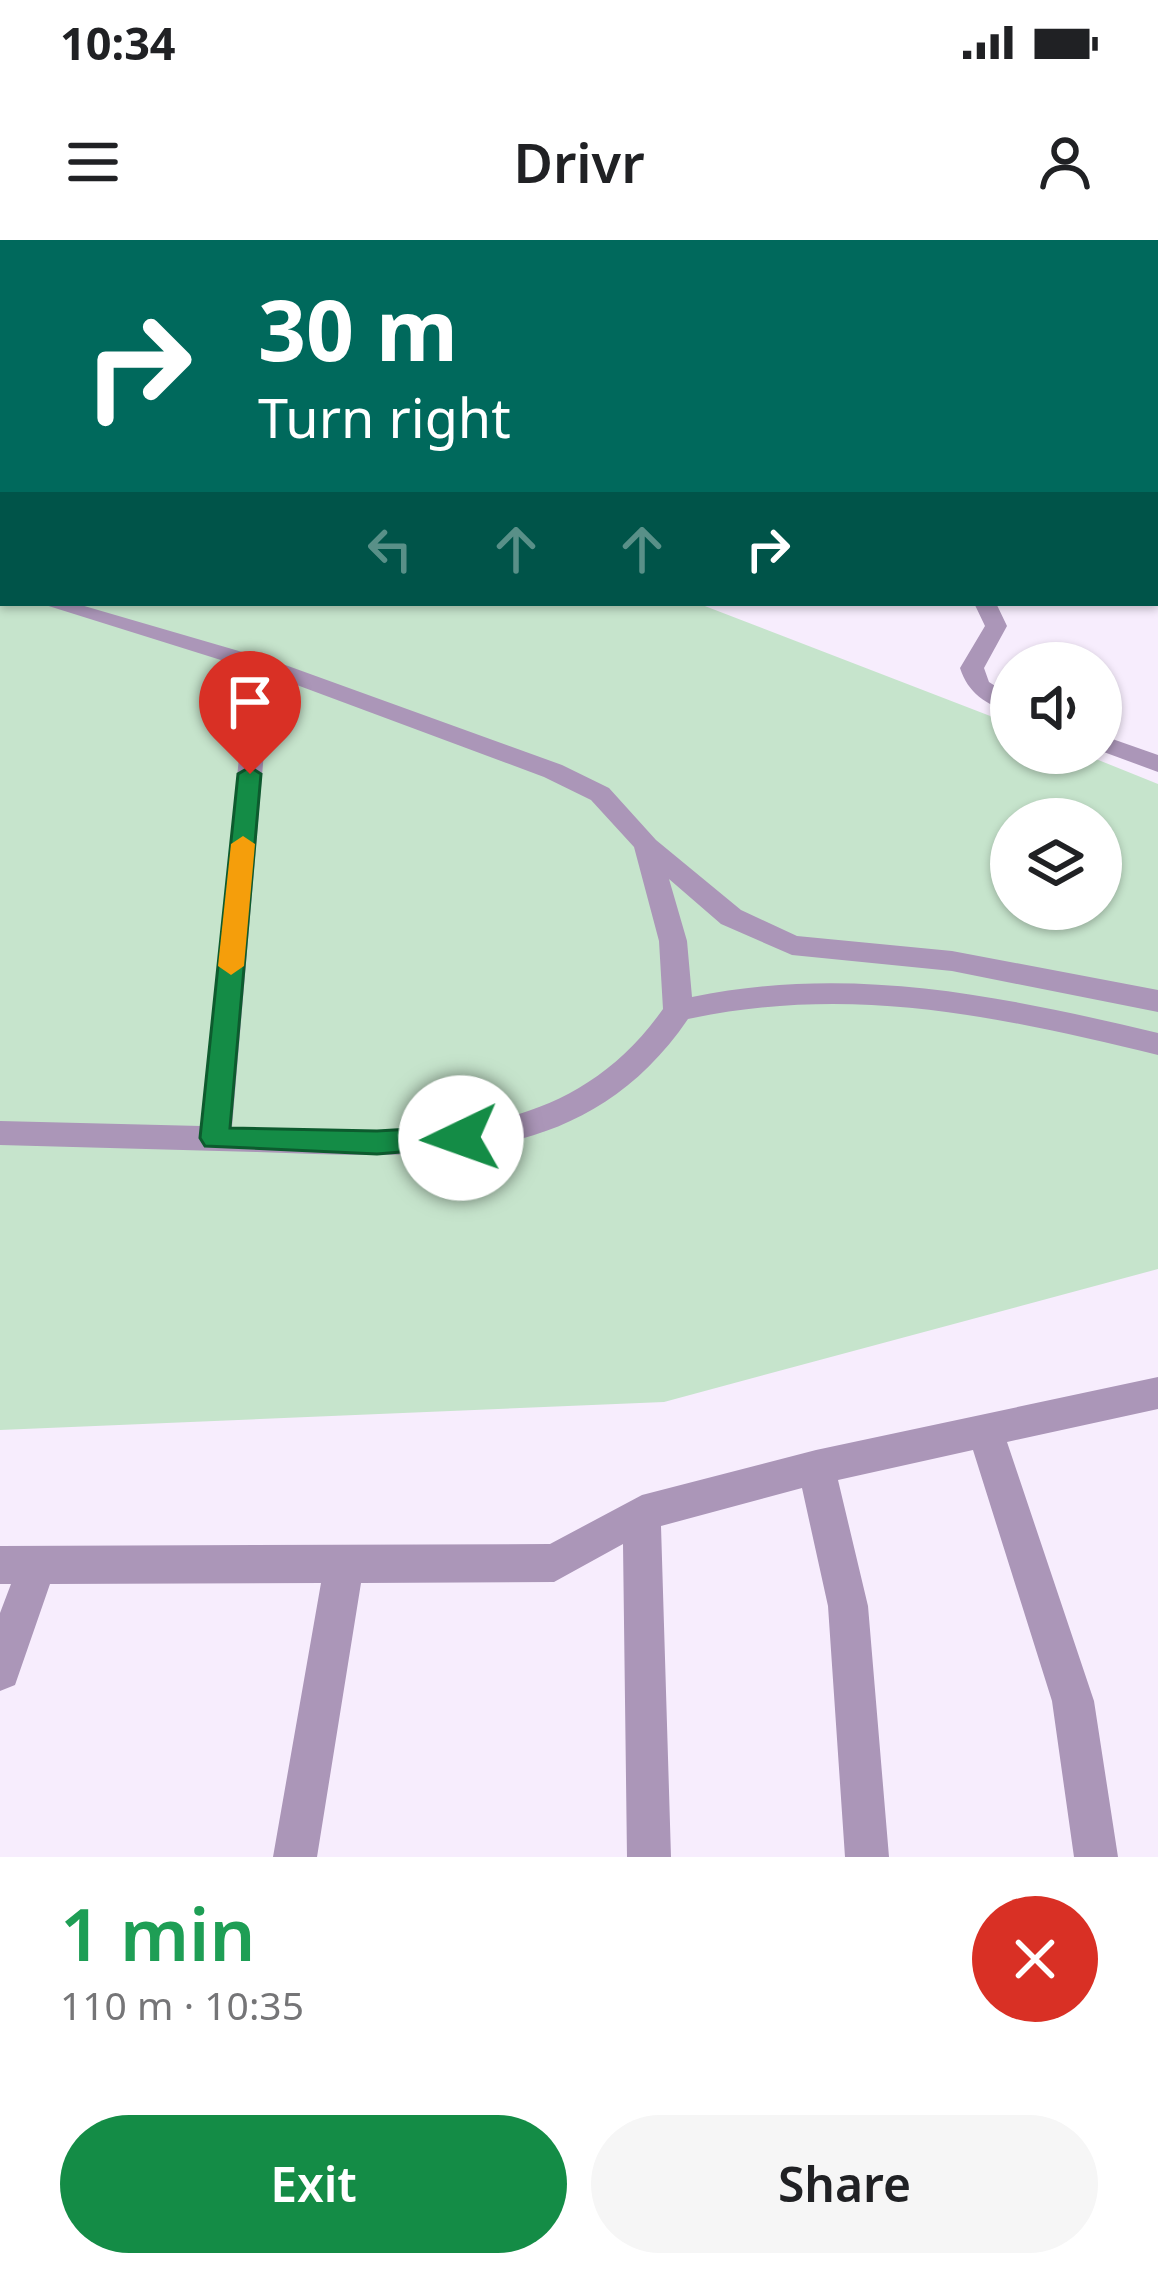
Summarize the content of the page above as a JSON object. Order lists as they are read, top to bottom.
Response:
{
  "page": {
    "status": "10:34",
    "header": "Drivr",
    "turn": ["30 m", "Turn right"],
    "heading": ["1 min", "110 m · 10:35"],
    "buttons": ["Exit", "Share"]
  }
}
